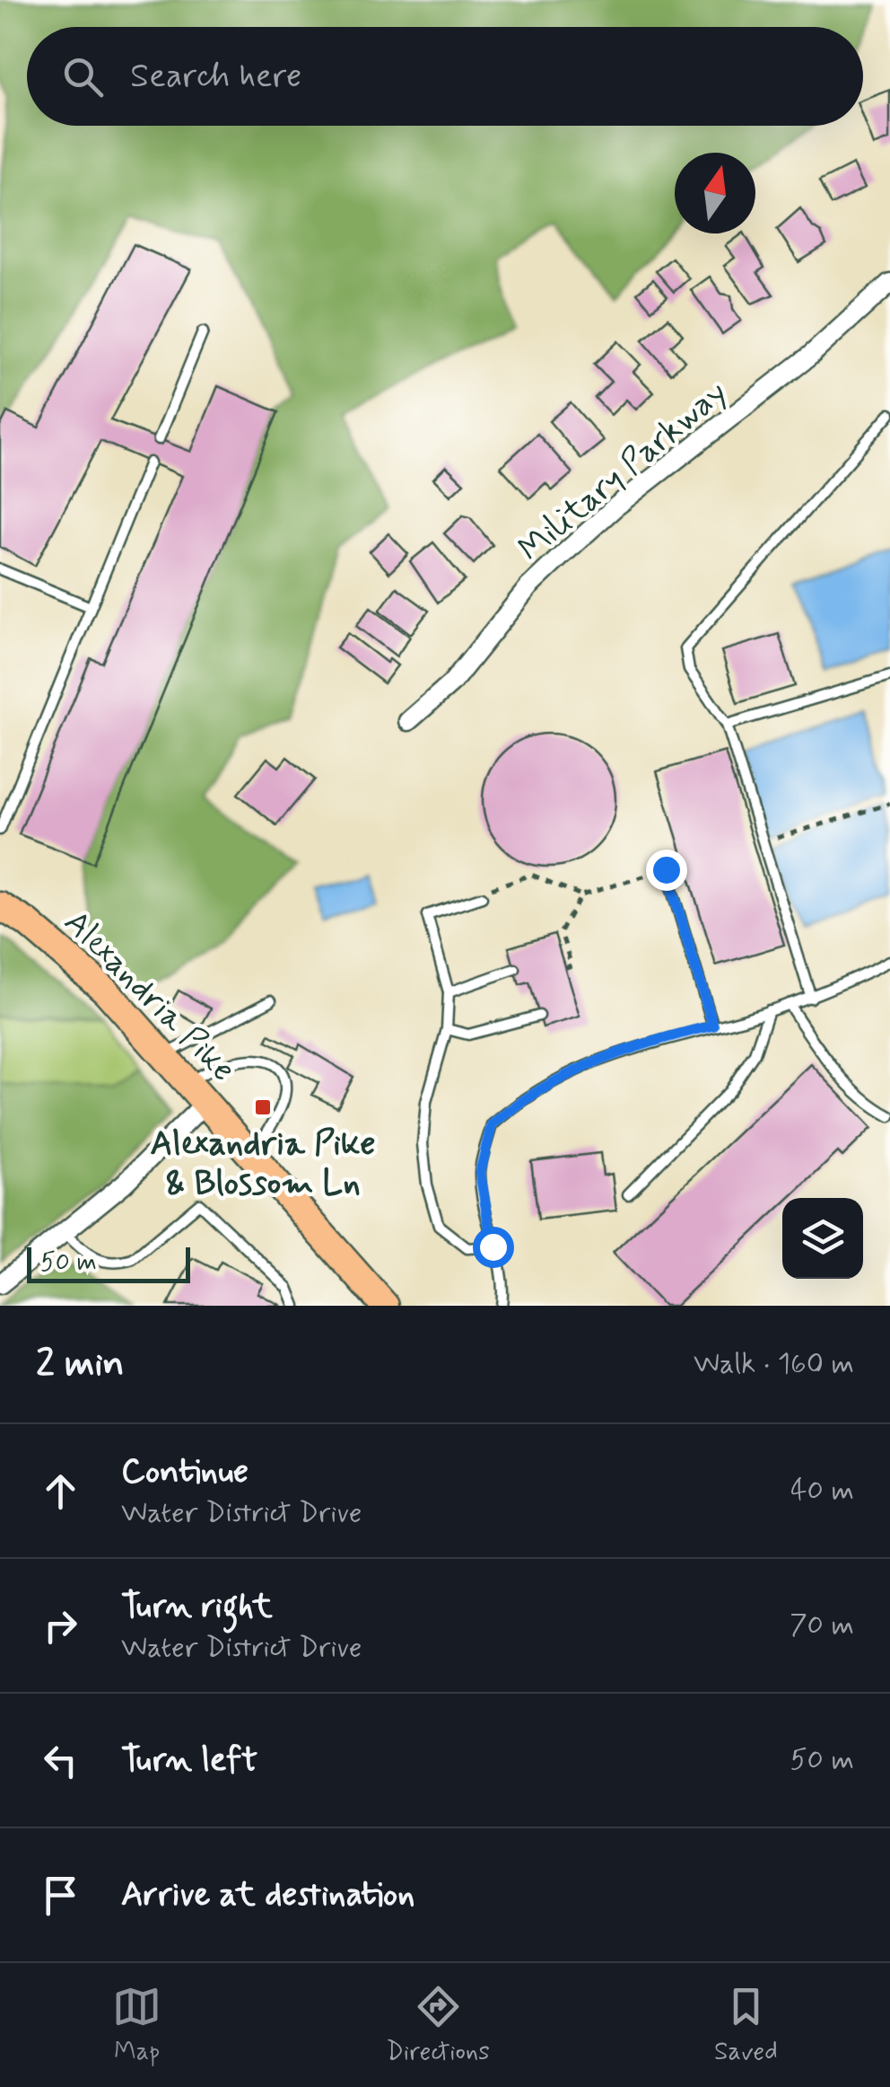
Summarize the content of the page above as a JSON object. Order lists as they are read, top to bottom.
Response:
{
  "streets": {
    "main road": ["Alexandria Pike"],
    "street": ["Military Parkway"]
  },
  "places": {
    "transit": ["Alexandria Pike & Blossom Ln"]
  },
  "scale_bar": "50 m",
  "north": "top",
  "page": {
    "search": "Search here",
    "scale": "50 m",
    "heading": ["2 min", "Walk · 160 m"],
    "list": [
      ["Continue", "Water District Drive", "40 m"],
      ["Turn right", "Water District Drive", "70 m"],
      ["Turn left", "50 m"],
      "Arrive at destination"
    ],
    "nav": ["Map", "Directions", "Saved"]
  }
}
